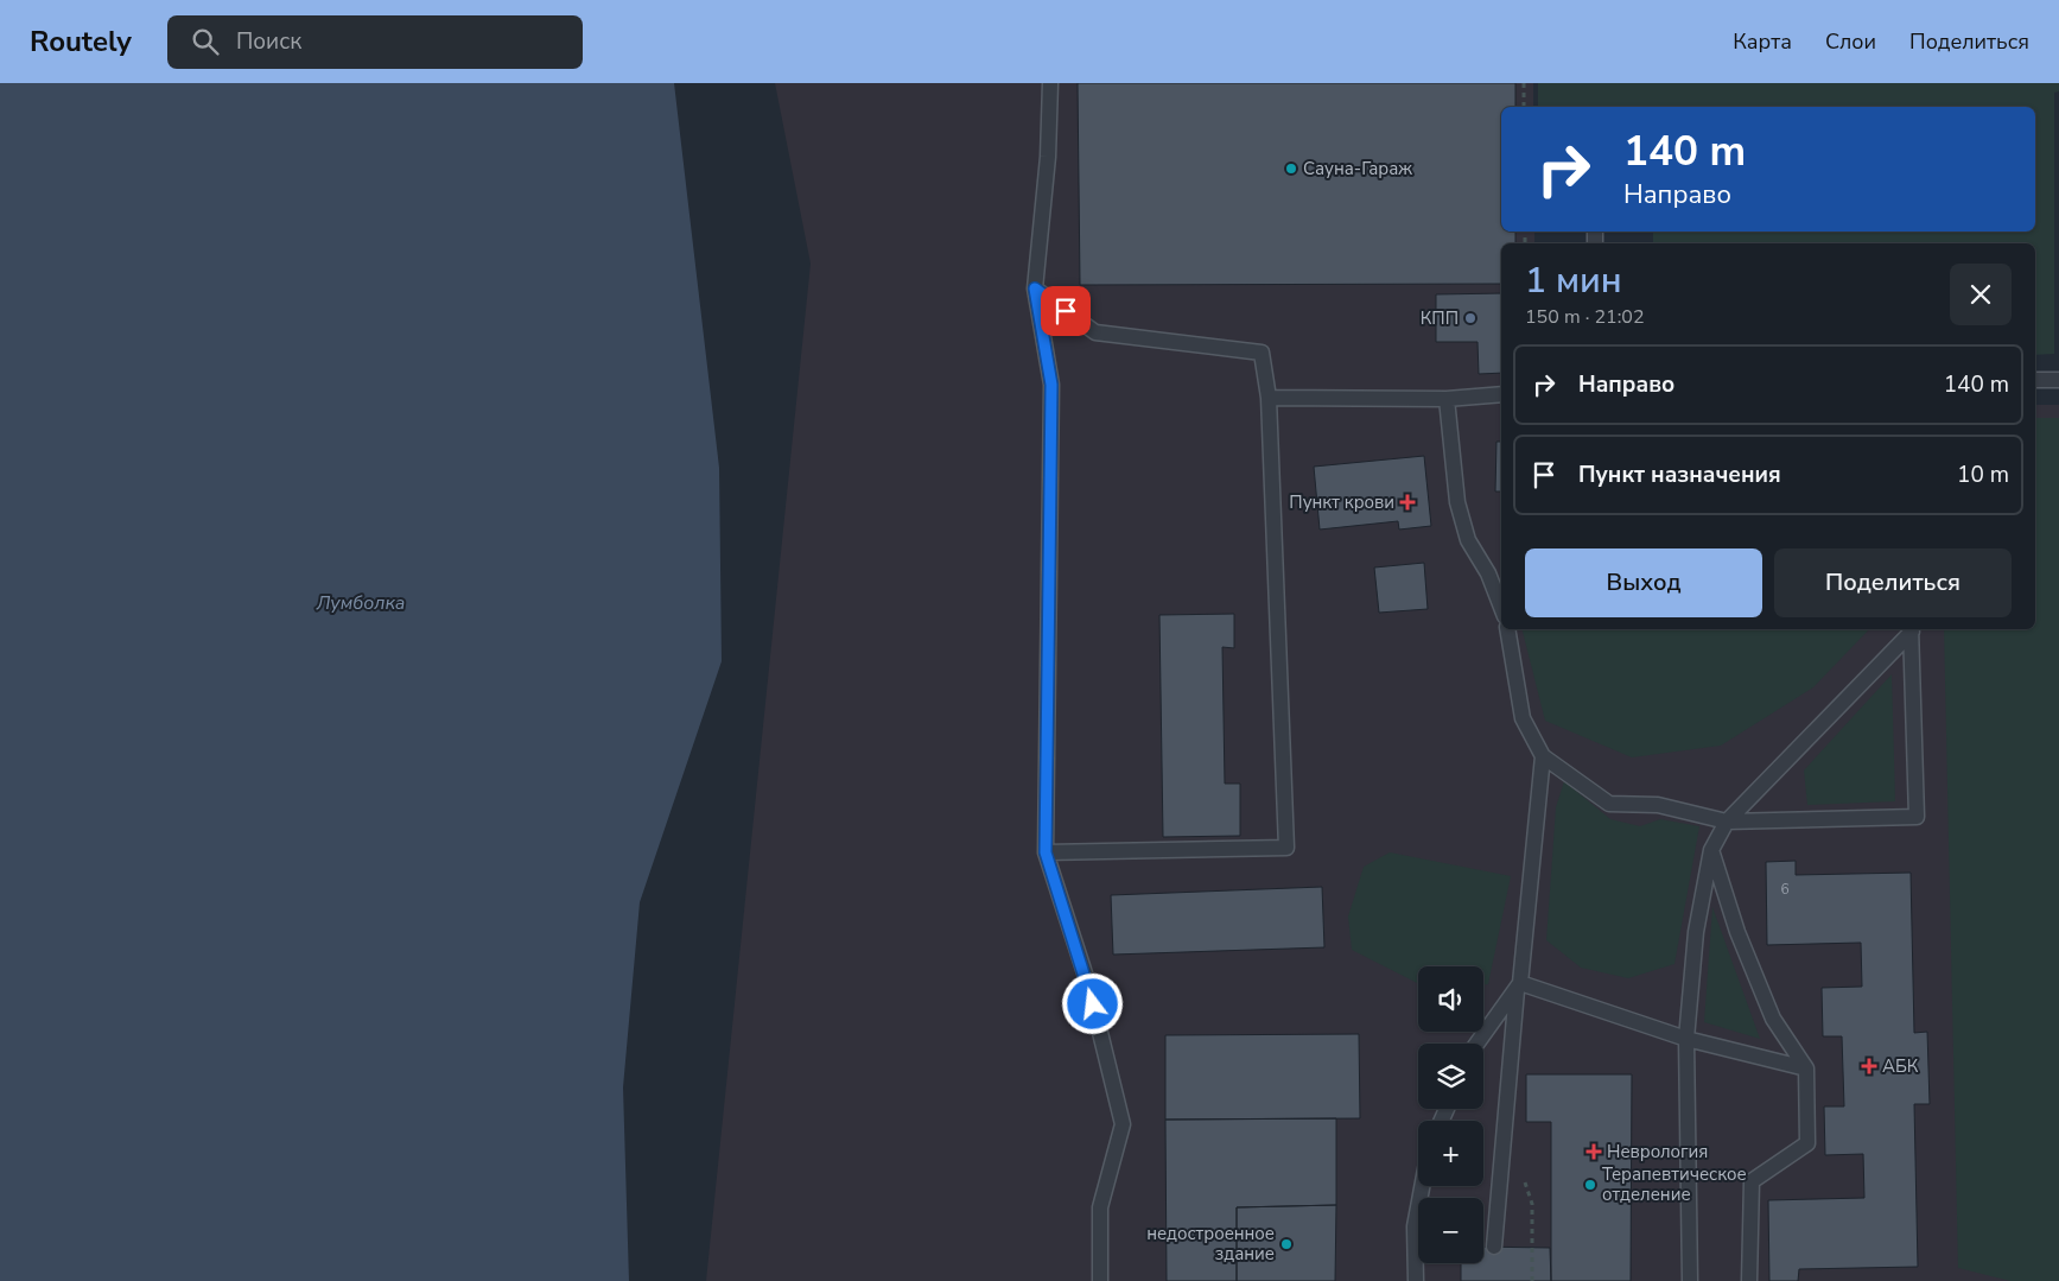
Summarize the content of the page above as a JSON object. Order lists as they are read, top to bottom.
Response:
{
  "water": ["Лумболка"],
  "places": {
    "other": [
      "Сауна-Гараж",
      "КПП",
      "Терапевтическое отделение",
      "недостроенное здание"
    ],
    "health": ["Пункт крови", "АБК", "Неврология"]
  },
  "house_numbers": ["6"],
  "page": {
    "header": "Routely",
    "search": "Поиск",
    "nav": ["Карта", "Слои", "Поделиться"],
    "turn": ["140 m", "Направо"],
    "heading": ["1 мин", "150 m · 21:02"],
    "list": [
      {
        "name": "Направо",
        "value": "140 m"
      },
      {
        "name": "Пункт назначения",
        "value": "10 m"
      }
    ],
    "buttons": ["Выход", "Поделиться"],
    "map_buttons": ["+", "−"]
  }
}
